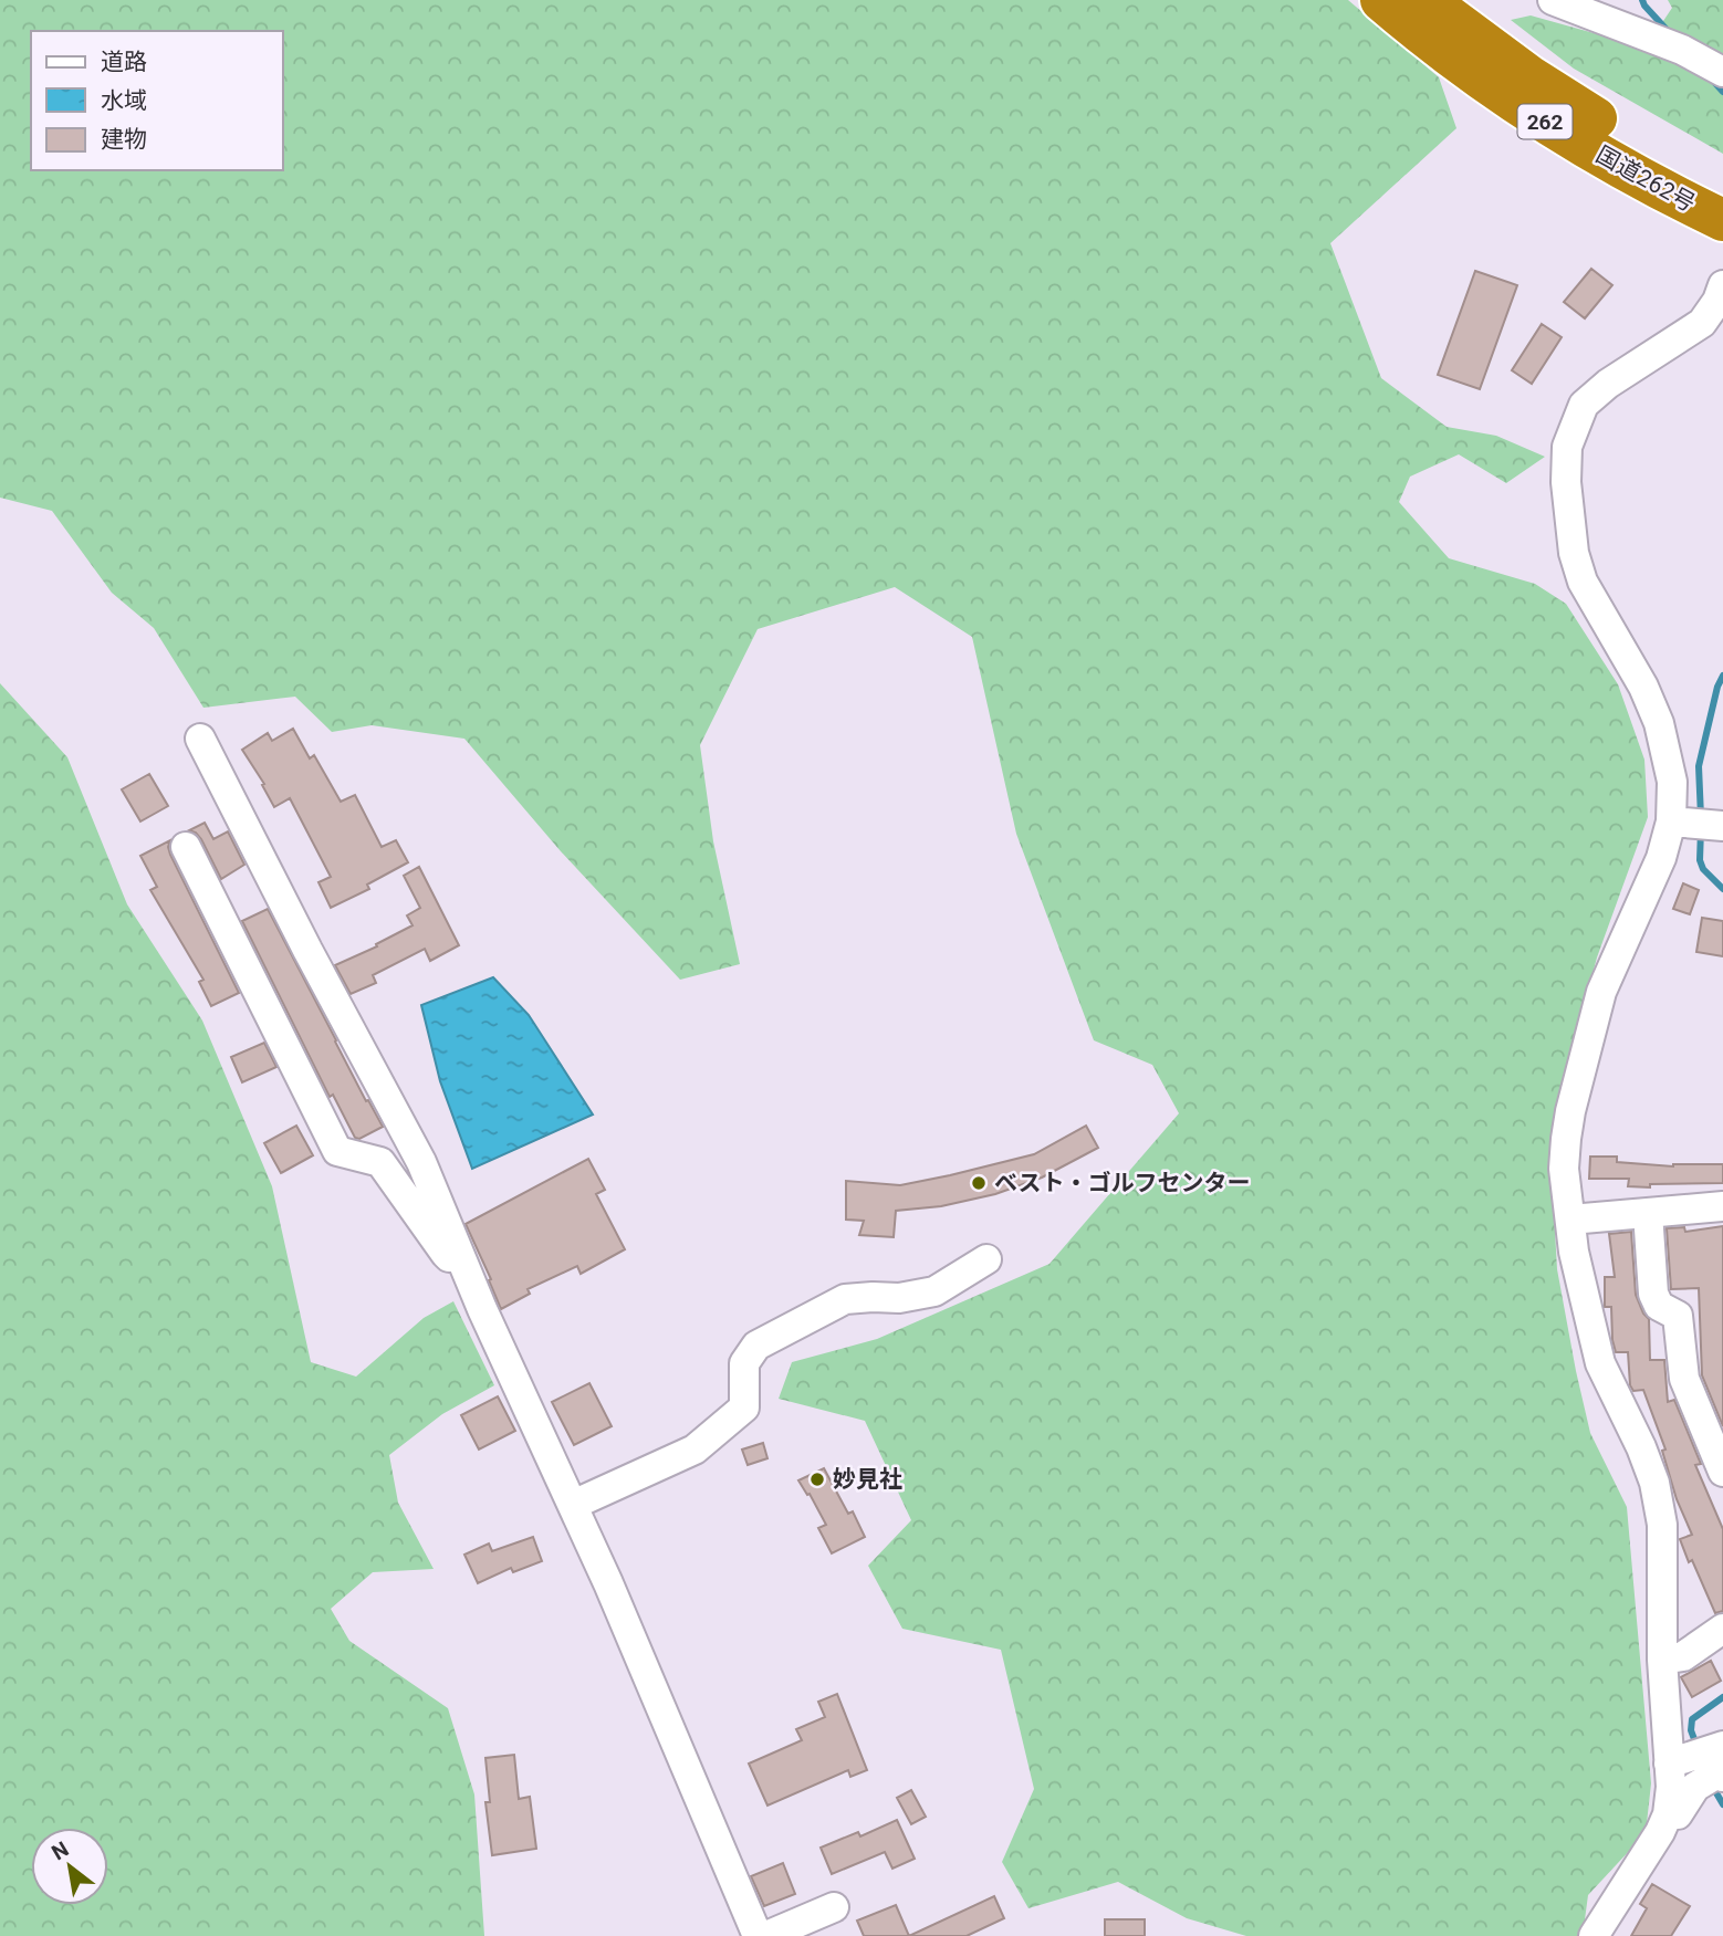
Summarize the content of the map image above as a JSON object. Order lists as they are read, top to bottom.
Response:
{
  "streets": {
    "highway": ["262", "国道262号"]
  },
  "places": ["ベスト・ゴルフセンター", "妙見社"],
  "legend": ["道路", "水域", "建物"],
  "north": "top left"
}
